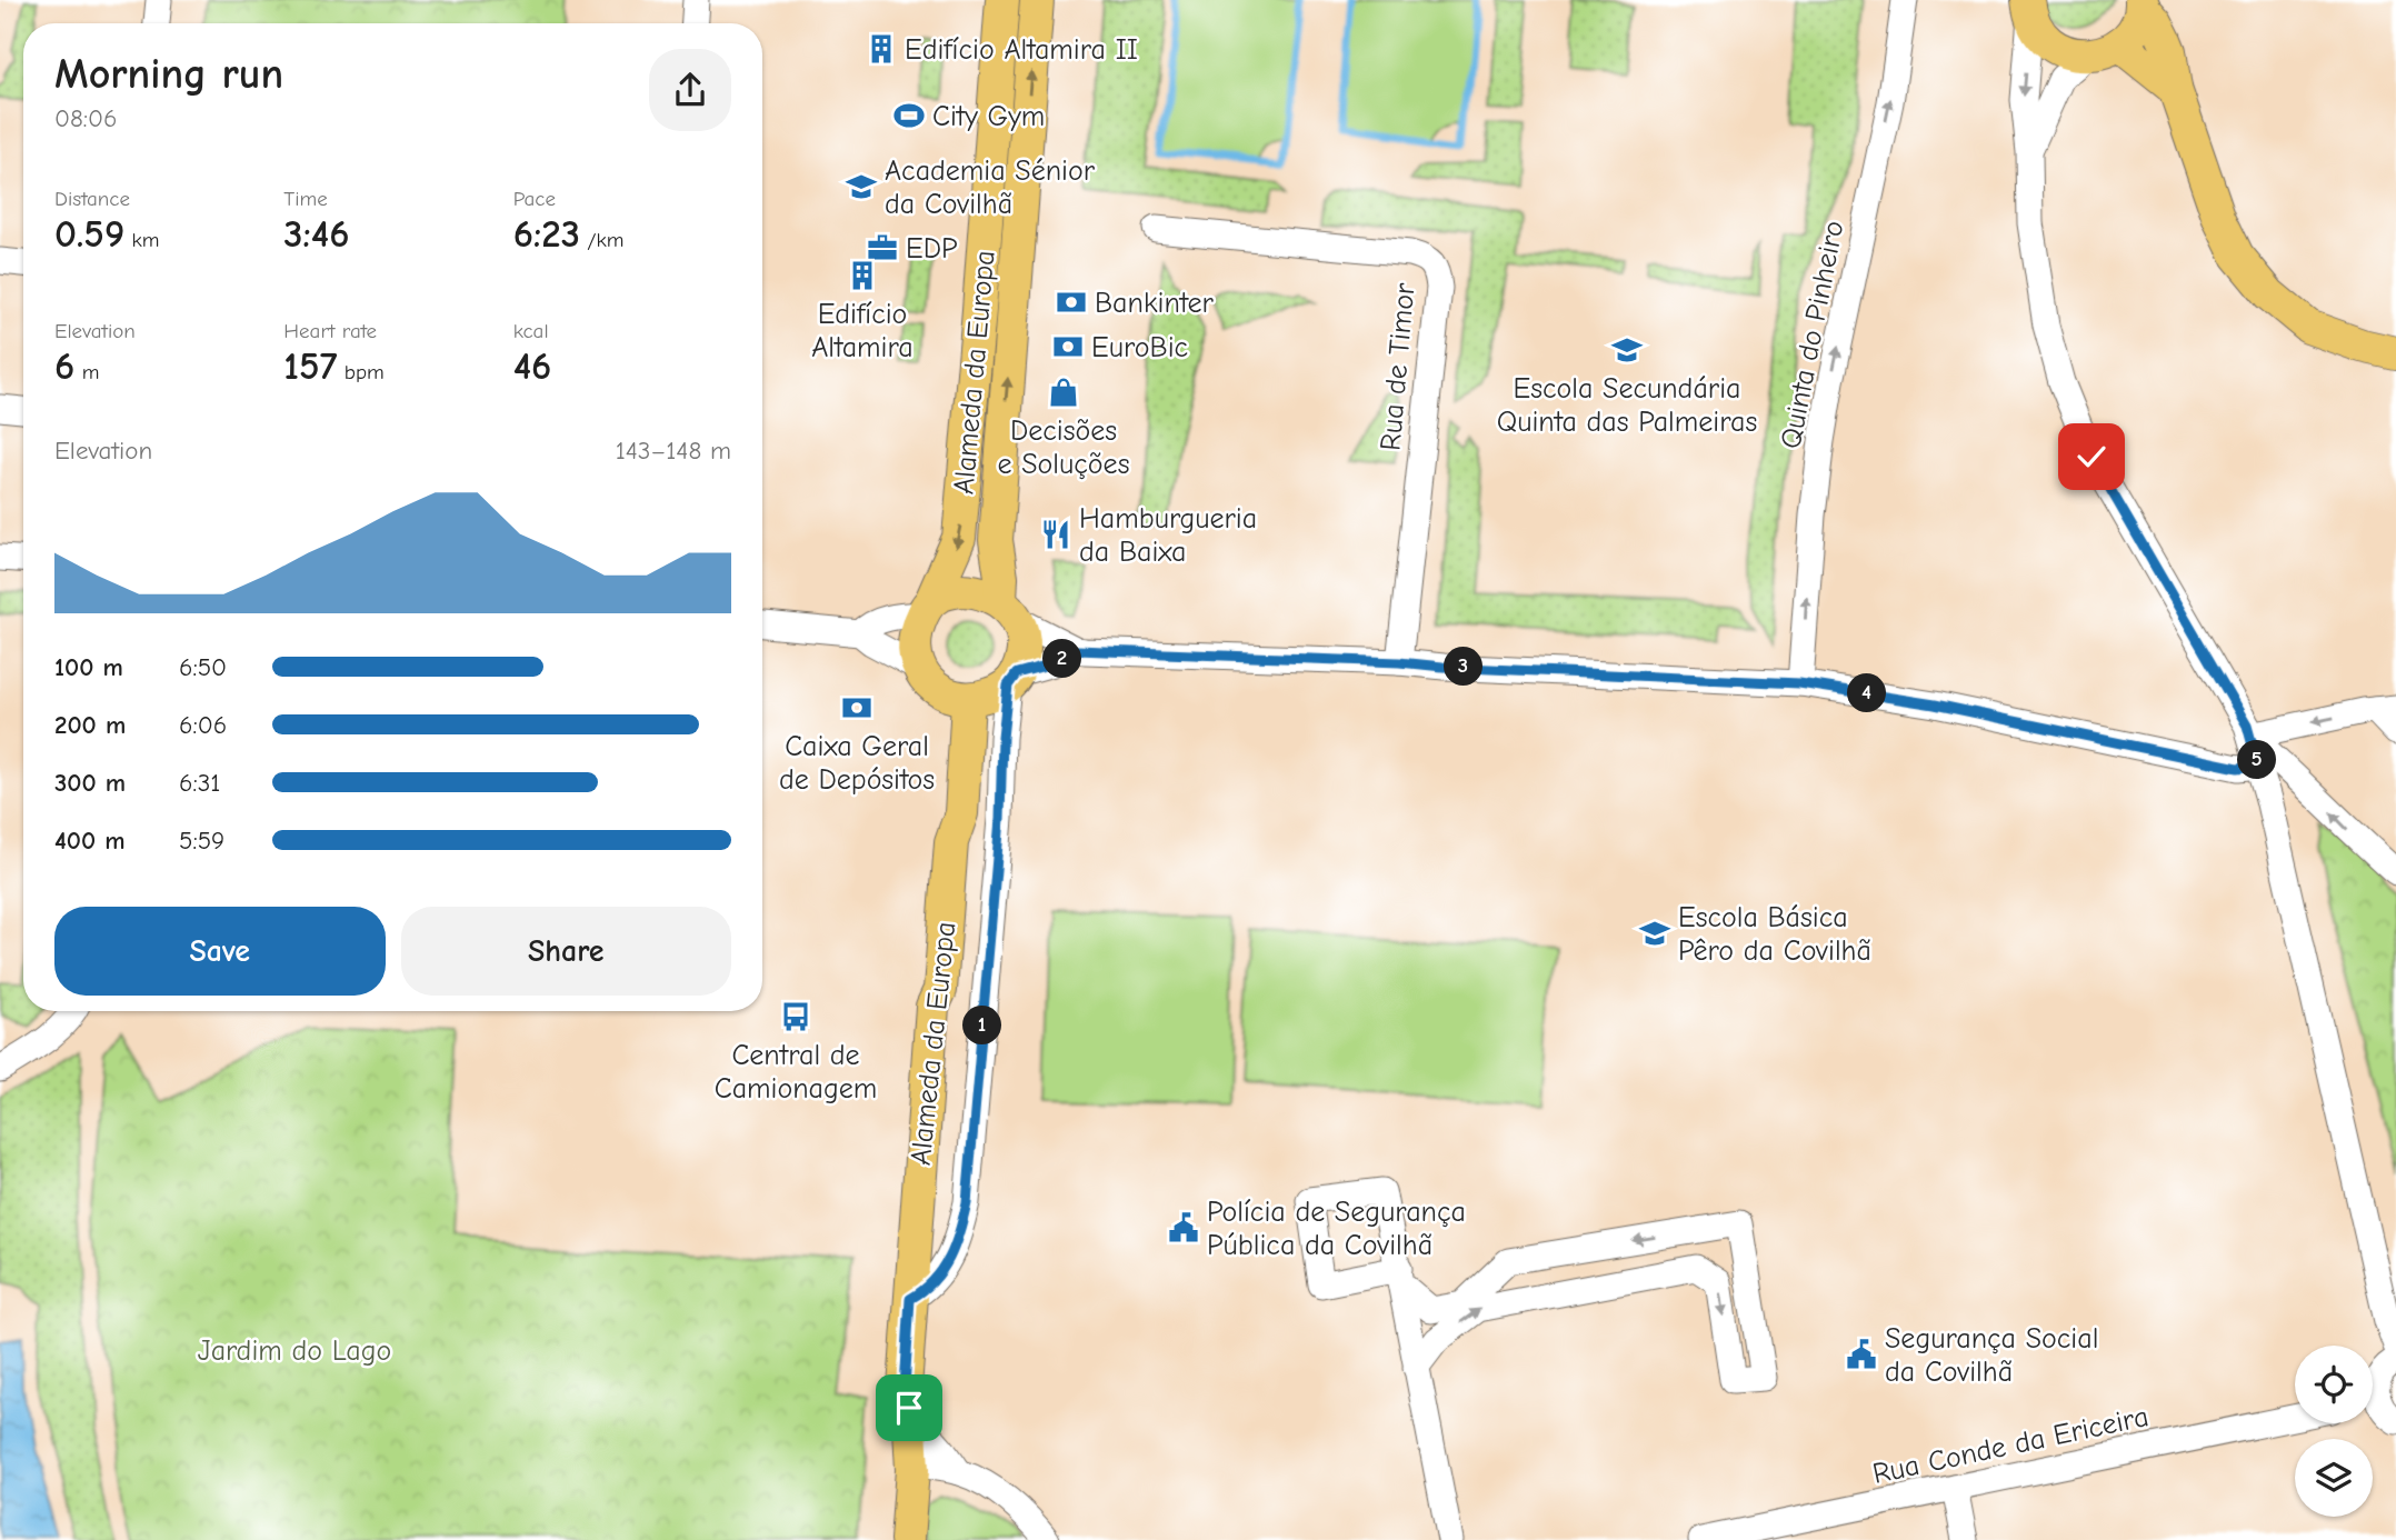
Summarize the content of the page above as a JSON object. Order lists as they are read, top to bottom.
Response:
{
  "streets": {
    "main road": ["Alameda da Europa"],
    "street": ["Quinta do Pinheiro", "Rua de Timor", "Rua Conde da Ericeira"]
  },
  "parks": ["Jardim do Lago"],
  "places": {
    "building": ["Edifício Altamira II", "Edifício Altamira"],
    "sports": ["City Gym"],
    "school or university": ["Academia Sénior da Covilhã", "Escola Secundária Quinta das Palmeiras", "Escola Básica Pêro da Covilhã"],
    "office": ["EDP"],
    "bank": ["Bankinter", "EuroBic", "Caixa Geral de Depósitos"],
    "shop": ["Decisões e Soluções"],
    "restaurant": ["Hamburgueria da Baixa"],
    "bus stop": ["Central de Camionagem"],
    "public building": ["Polícia de Segurança Pública da Covilhã", "Segurança Social da Covilhã"]
  },
  "page": {
    "heading": ["Morning run", "08:06"],
    "stats": [
      ["Distance", "0.59 km"],
      ["Time", "3:46"],
      ["Pace", "6:23 /km"],
      ["Elevation", "6 m"],
      ["Heart rate", "157 bpm"],
      ["kcal", "46"]
    ],
    "chart": ["Elevation", "143–148 m"],
    "list": [
      {
        "name": "100 m",
        "note": "6:50"
      },
      {
        "name": "200 m",
        "note": "6:06"
      },
      {
        "name": "300 m",
        "note": "6:31"
      },
      {
        "name": "400 m",
        "note": "5:59"
      }
    ],
    "pins": [
      "2",
      "3",
      "4",
      "5",
      "1"
    ],
    "buttons": ["Save", "Share"]
  }
}
